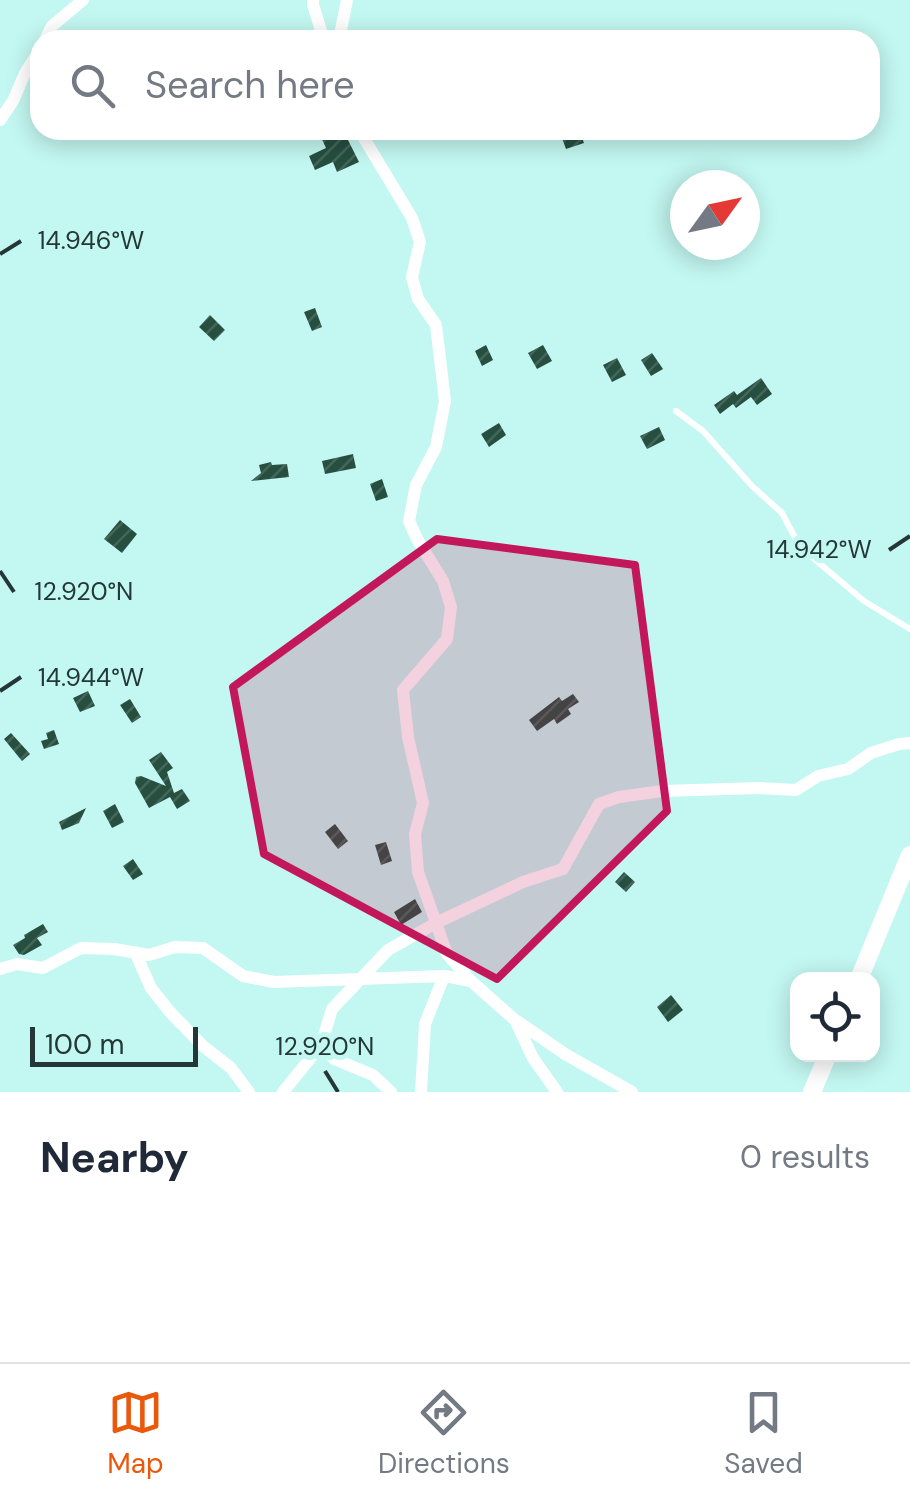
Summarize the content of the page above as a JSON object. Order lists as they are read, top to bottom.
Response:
{
  "scale_bar": "100 m",
  "north": "top right",
  "page": {
    "search": "Search here",
    "scale": "100 m",
    "heading": ["Nearby", "0 results"],
    "nav": ["Map", "Directions", "Saved"]
  },
  "coordinates": [
    "14.946°W",
    "14.942°W",
    "12.920°N",
    "14.944°W"
  ]
}
